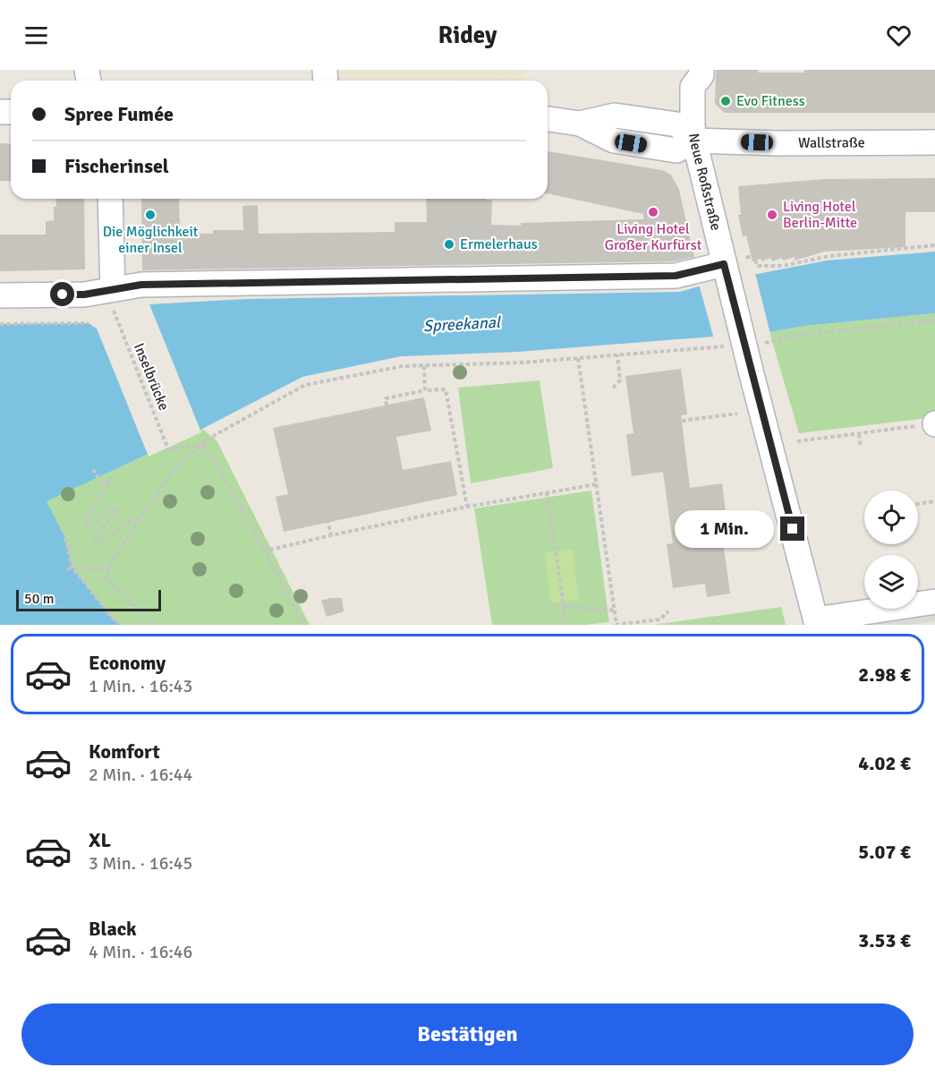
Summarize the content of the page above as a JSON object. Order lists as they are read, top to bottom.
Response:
{
  "streets": {
    "street": ["Wallstraße", "Neue Roßstraße"],
    "path": ["Inselbrücke"]
  },
  "crossings": [
    ["Wallstraße", "Neue Roßstraße"]
  ],
  "water": ["Spreekanal"],
  "places": [
    "Evo Fitness",
    "Living Hotel Großer Kurfürst",
    "Die Möglichkeit einer Insel",
    "Living Hotel Berlin-Mitte",
    "Ermelerhaus"
  ],
  "scale_bar": "50 m",
  "page": {
    "header": "Ridey",
    "banner": ["Spree Fumée", "Fischerinsel"],
    "bubble": "1 Min.",
    "scale": "50 m",
    "list": [
      {
        "name": "Economy",
        "note": "1 Min. · 16:43",
        "value": "2.98 €"
      },
      {
        "name": "Komfort",
        "note": "2 Min. · 16:44",
        "value": "4.02 €"
      },
      {
        "name": "XL",
        "note": "3 Min. · 16:45",
        "value": "5.07 €"
      },
      {
        "name": "Black",
        "note": "4 Min. · 16:46",
        "value": "3.53 €"
      }
    ],
    "buttons": "Bestätigen"
  }
}
